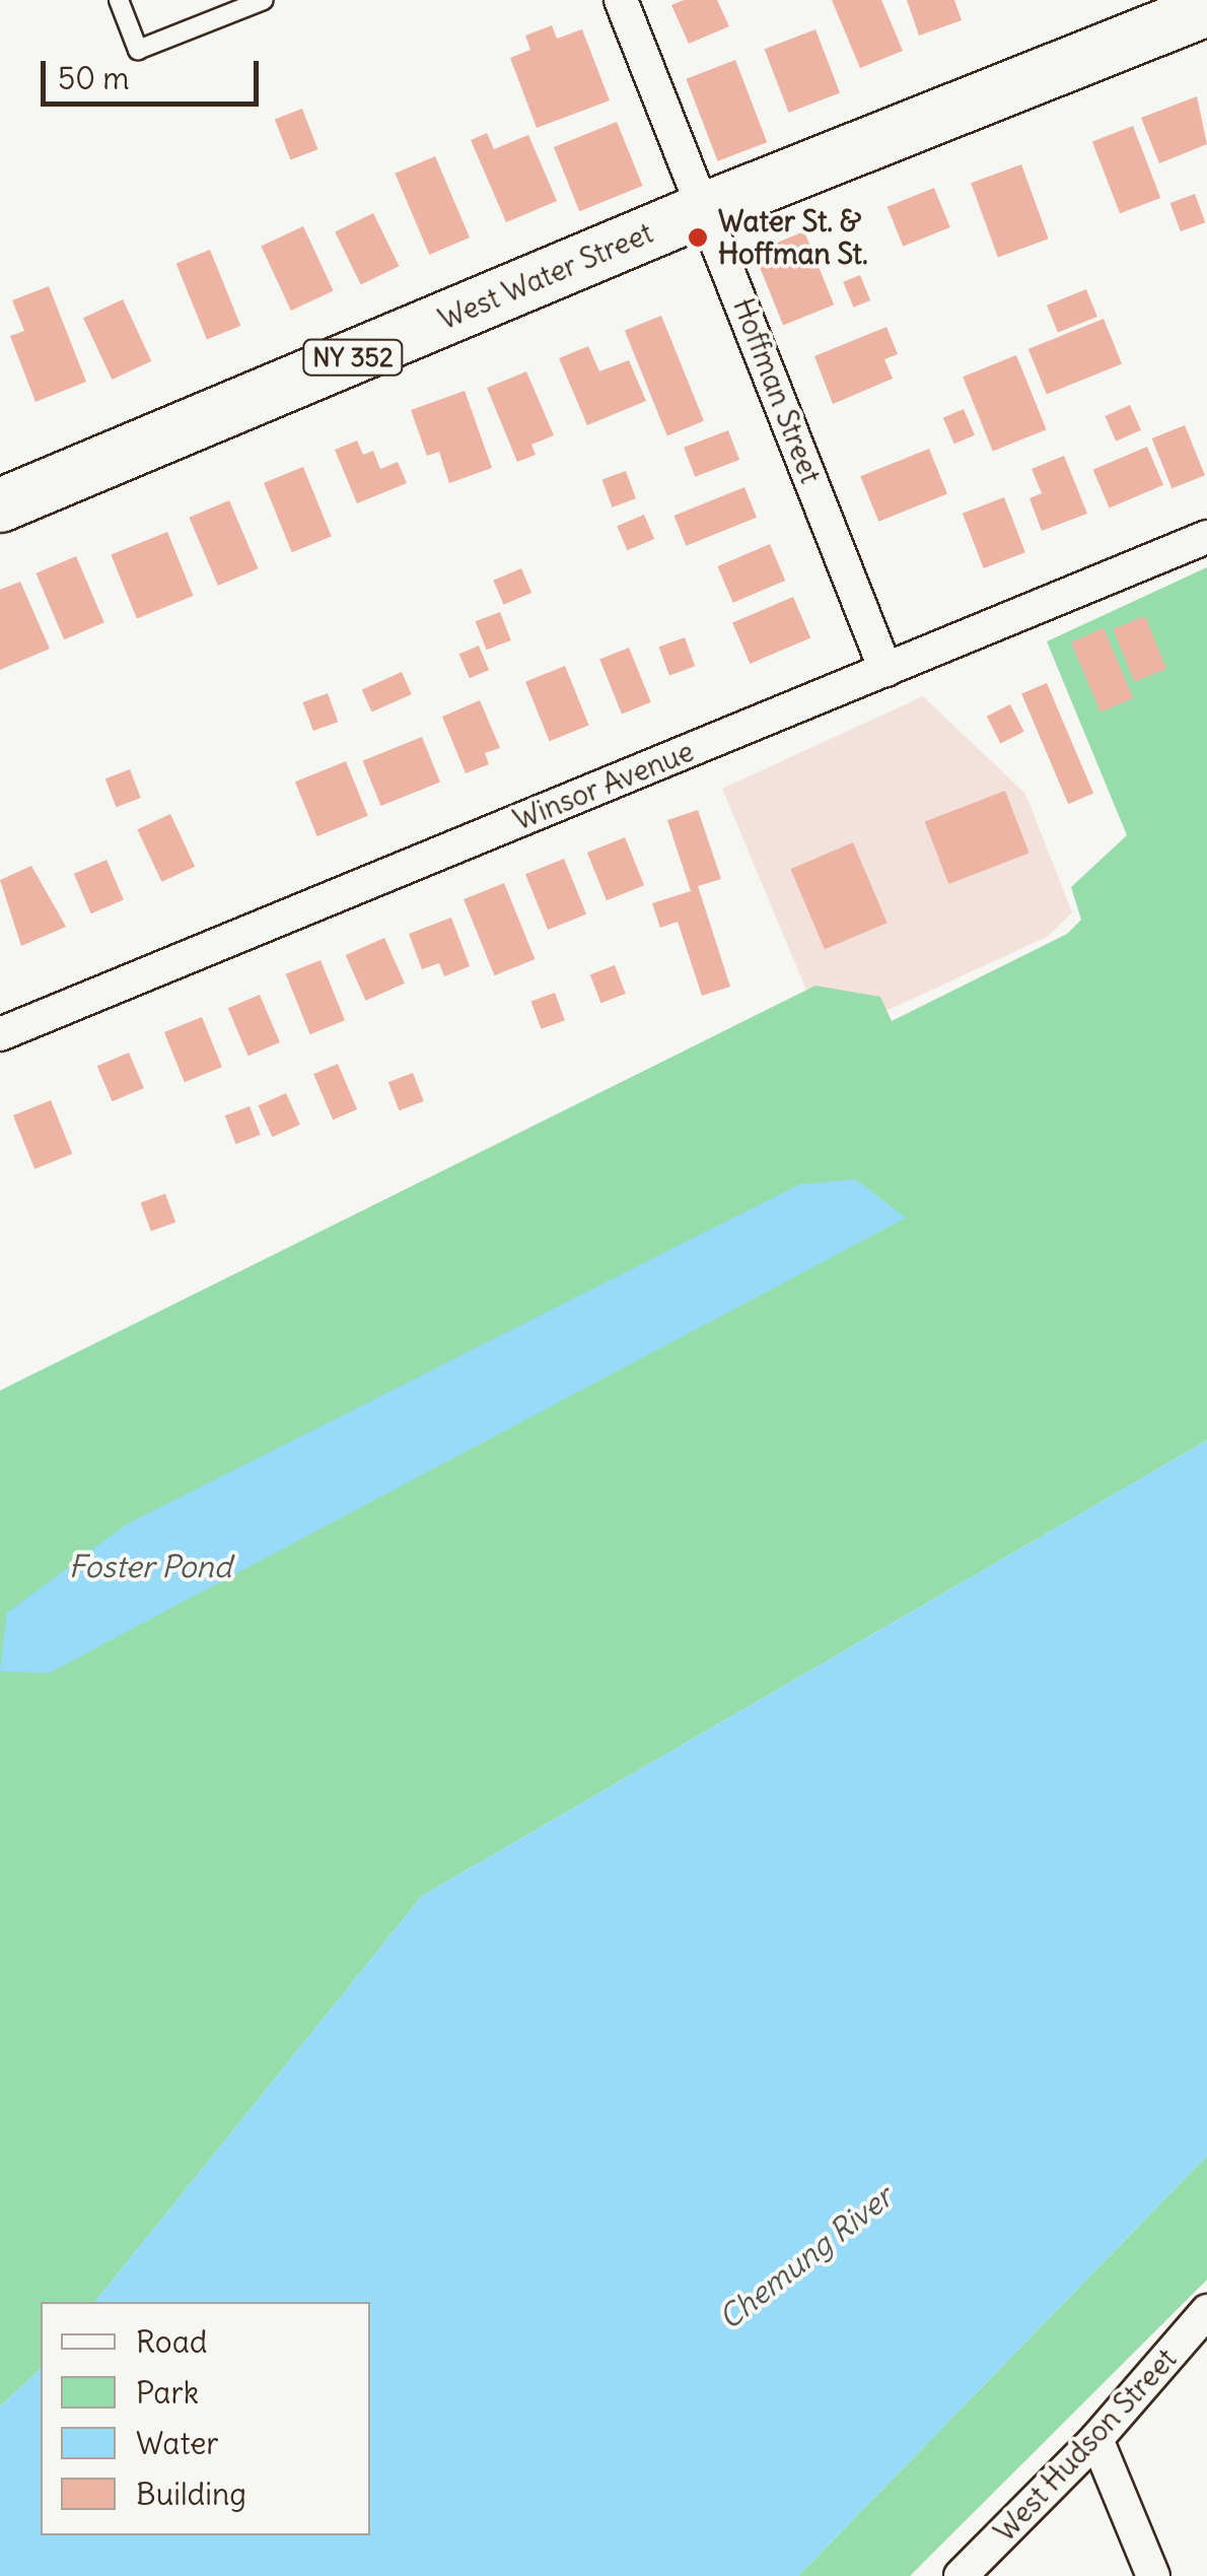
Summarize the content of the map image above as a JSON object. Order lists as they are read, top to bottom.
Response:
{
  "streets": {
    "main road": ["West Water Street", "NY 352"],
    "street": ["Hoffman Street", "Winsor Avenue", "West Hudson Street"]
  },
  "crossings": [
    ["West Water Street", "Hoffman Street"],
    ["Hoffman Street", "Winsor Avenue"]
  ],
  "water": ["Foster Pond", "Chemung River"],
  "places": ["Water St. & Hoffman St."],
  "legend": [
    "Road",
    "Park",
    "Water",
    "Building"
  ],
  "scale_bar": "50 m"
}
